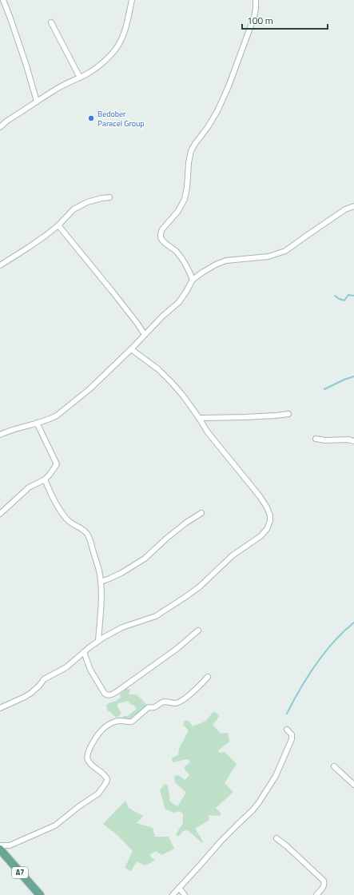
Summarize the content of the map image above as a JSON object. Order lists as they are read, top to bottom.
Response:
{
  "streets": {
    "main road": ["A7"]
  },
  "places": ["Bedober Paracel Group"],
  "scale_bar": "100 m"
}
